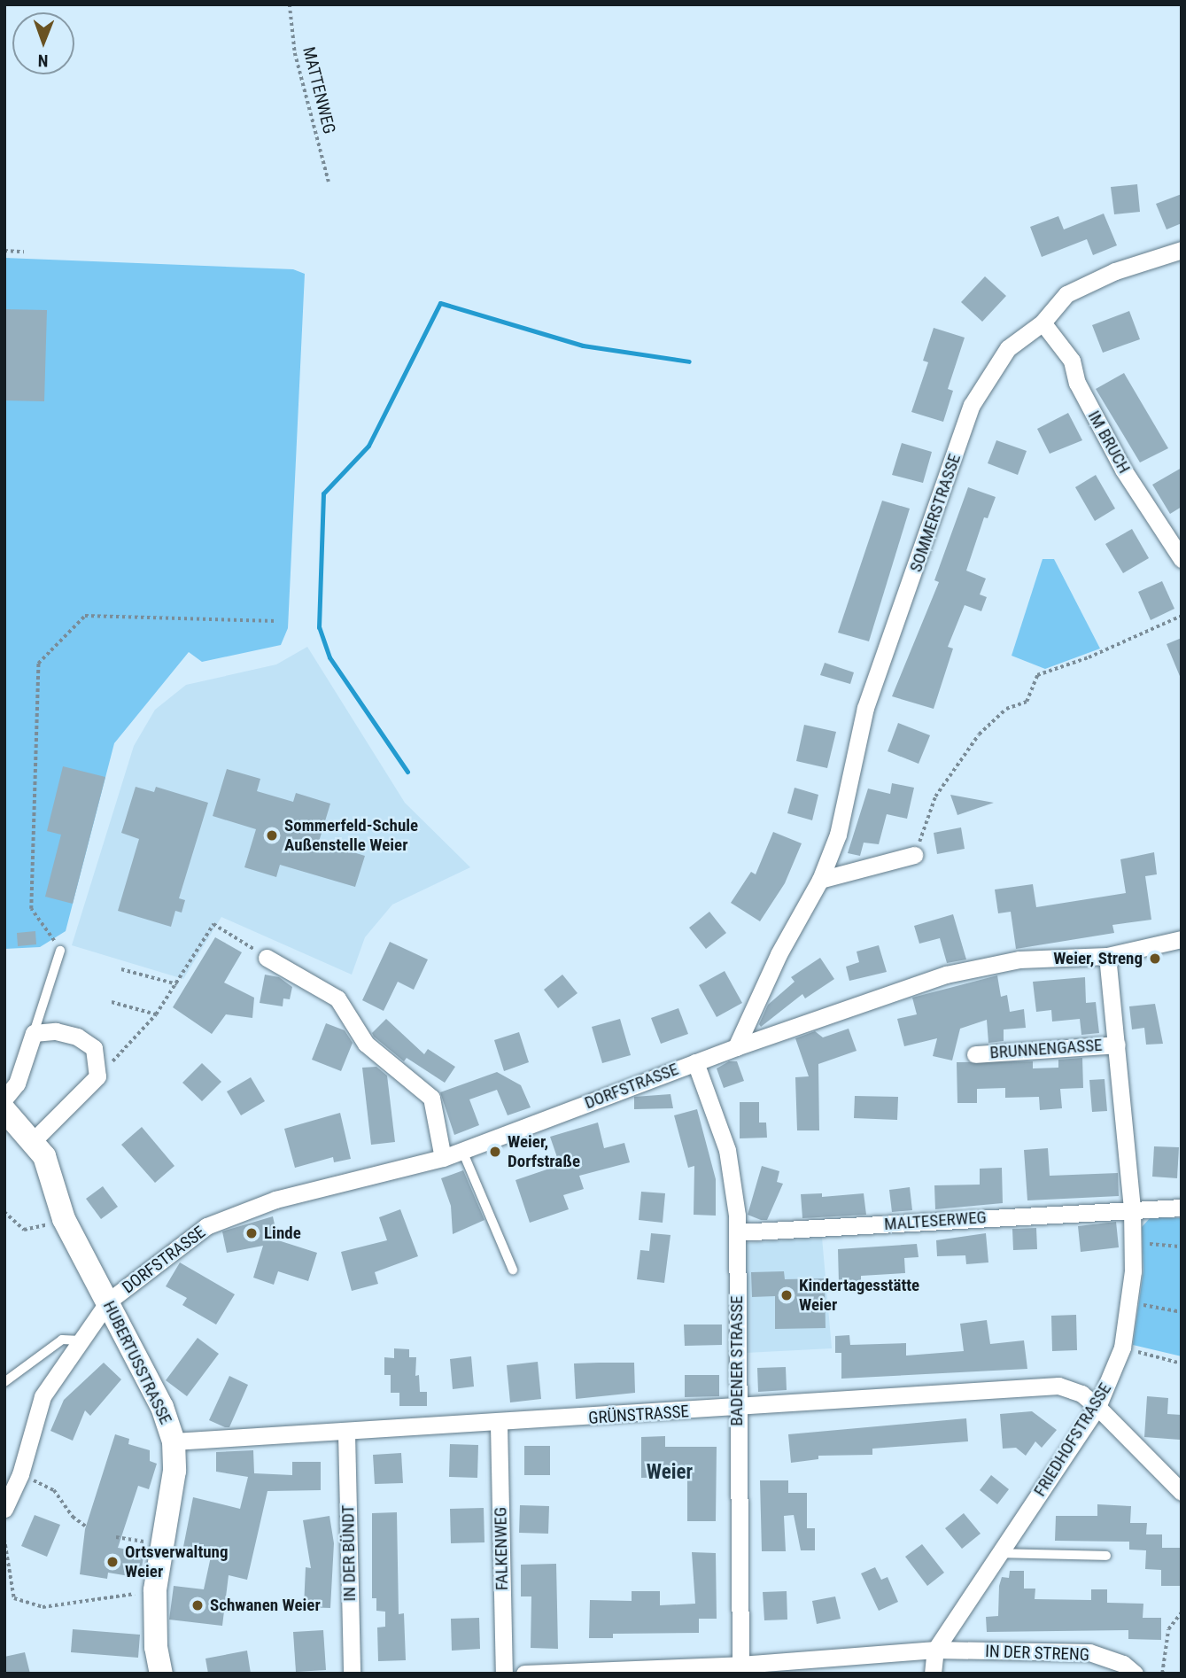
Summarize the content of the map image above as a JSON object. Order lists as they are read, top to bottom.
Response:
{
  "streets": {
    "street": [
      "IM BRUCH",
      "SOMMERSTRASSE",
      "BRUNNENGASSE",
      "DORFSTRASSE",
      "MALTESERWEG",
      "BADENER STRASSE",
      "HUBERTUSSTRASSE",
      "GRÜNSTRASSE",
      "FRIEDHOFSTRASSE",
      "FALKENWEG",
      "IN DER BÜNDT",
      "IN DER STRENG"
    ],
    "path": ["MATTENWEG"]
  },
  "crossings": [
    ["IM BRUCH", "SOMMERSTRASSE"],
    ["SOMMERSTRASSE", "DORFSTRASSE"],
    ["BRUNNENGASSE", "FRIEDHOFSTRASSE"],
    ["DORFSTRASSE", "BADENER STRASSE"],
    ["DORFSTRASSE", "HUBERTUSSTRASSE"],
    ["DORFSTRASSE", "FRIEDHOFSTRASSE"],
    ["MALTESERWEG", "BADENER STRASSE"],
    ["MALTESERWEG", "FRIEDHOFSTRASSE"],
    ["BADENER STRASSE", "GRÜNSTRASSE"],
    ["BADENER STRASSE", "IN DER STRENG"],
    ["HUBERTUSSTRASSE", "GRÜNSTRASSE"],
    ["GRÜNSTRASSE", "FRIEDHOFSTRASSE"],
    ["GRÜNSTRASSE", "FALKENWEG"],
    ["GRÜNSTRASSE", "IN DER BÜNDT"],
    ["FRIEDHOFSTRASSE", "IN DER STRENG"]
  ],
  "districts": ["Weier"],
  "places": [
    "Sommerfeld-Schule Außenstelle Weier",
    "Weier, Streng",
    "Weier, Dorfstraße",
    "Linde",
    "Kindertagesstätte Weier",
    "Ortsverwaltung Weier",
    "Schwanen Weier"
  ],
  "north": "bottom"
}
